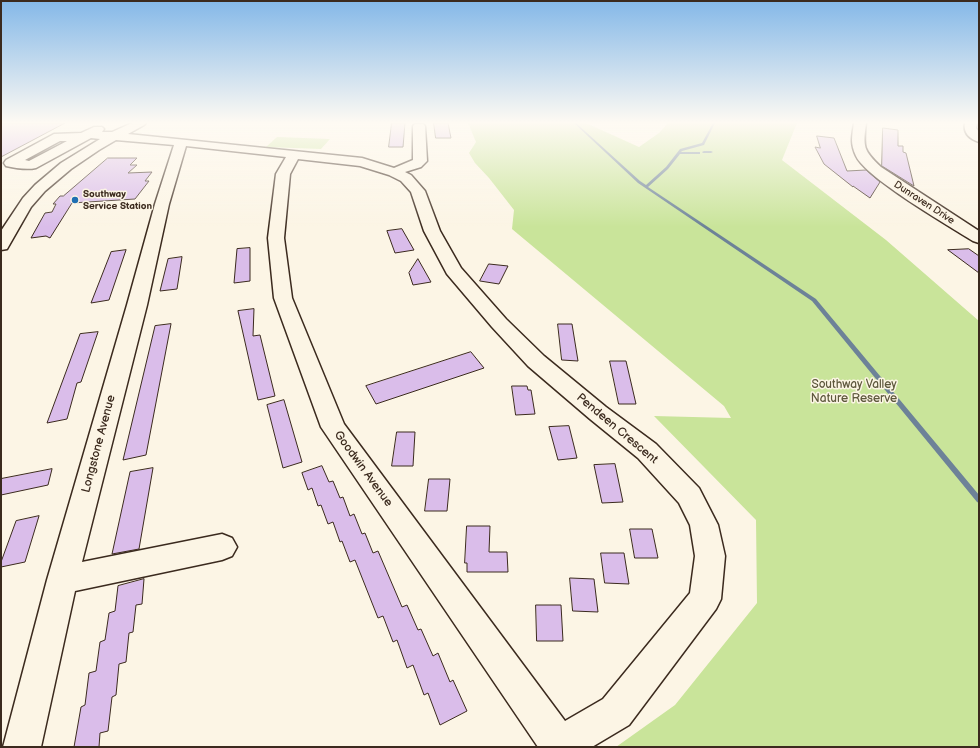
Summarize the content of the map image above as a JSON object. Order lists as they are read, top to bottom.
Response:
{
  "streets": {
    "street": [
      "Dunraven Drive",
      "Pendeen Crescent",
      "Longstone Avenue",
      "Goodwin Avenue"
    ]
  },
  "crossings": [
    ["Pendeen Crescent", "Goodwin Avenue"]
  ],
  "parks": ["Southway Valley Nature Reserve"],
  "places": ["Southway Service Station"]
}
